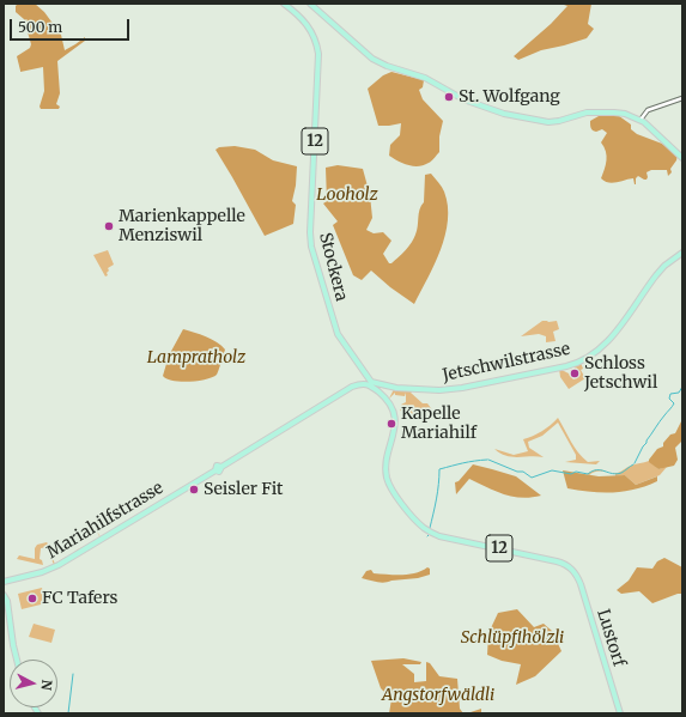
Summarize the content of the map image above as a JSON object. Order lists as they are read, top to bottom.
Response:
{
  "streets": {
    "main road": [
      "12",
      "Stockera",
      "Jetschwilstrasse",
      "Mariahilfstrasse",
      "Lustorf"
    ]
  },
  "crossings": [
    ["Stockera", "Jetschwilstrasse"],
    ["Stockera", "Mariahilfstrasse"],
    ["Stockera", "Lustorf"],
    ["Jetschwilstrasse", "Mariahilfstrasse"],
    ["Jetschwilstrasse", "Lustorf"],
    ["Mariahilfstrasse", "Lustorf"]
  ],
  "parks": [
    "Looholz",
    "Lampratholz",
    "Schlüpfihölzli",
    "Angstorfwäldli"
  ],
  "places": [
    "St. Wolfgang",
    "Marienkappelle Menziswil",
    "Schloss Jetschwil",
    "Kapelle Mariahilf",
    "Seisler Fit",
    "FC Tafers"
  ],
  "scale_bar": "500 m",
  "north": "right"
}
